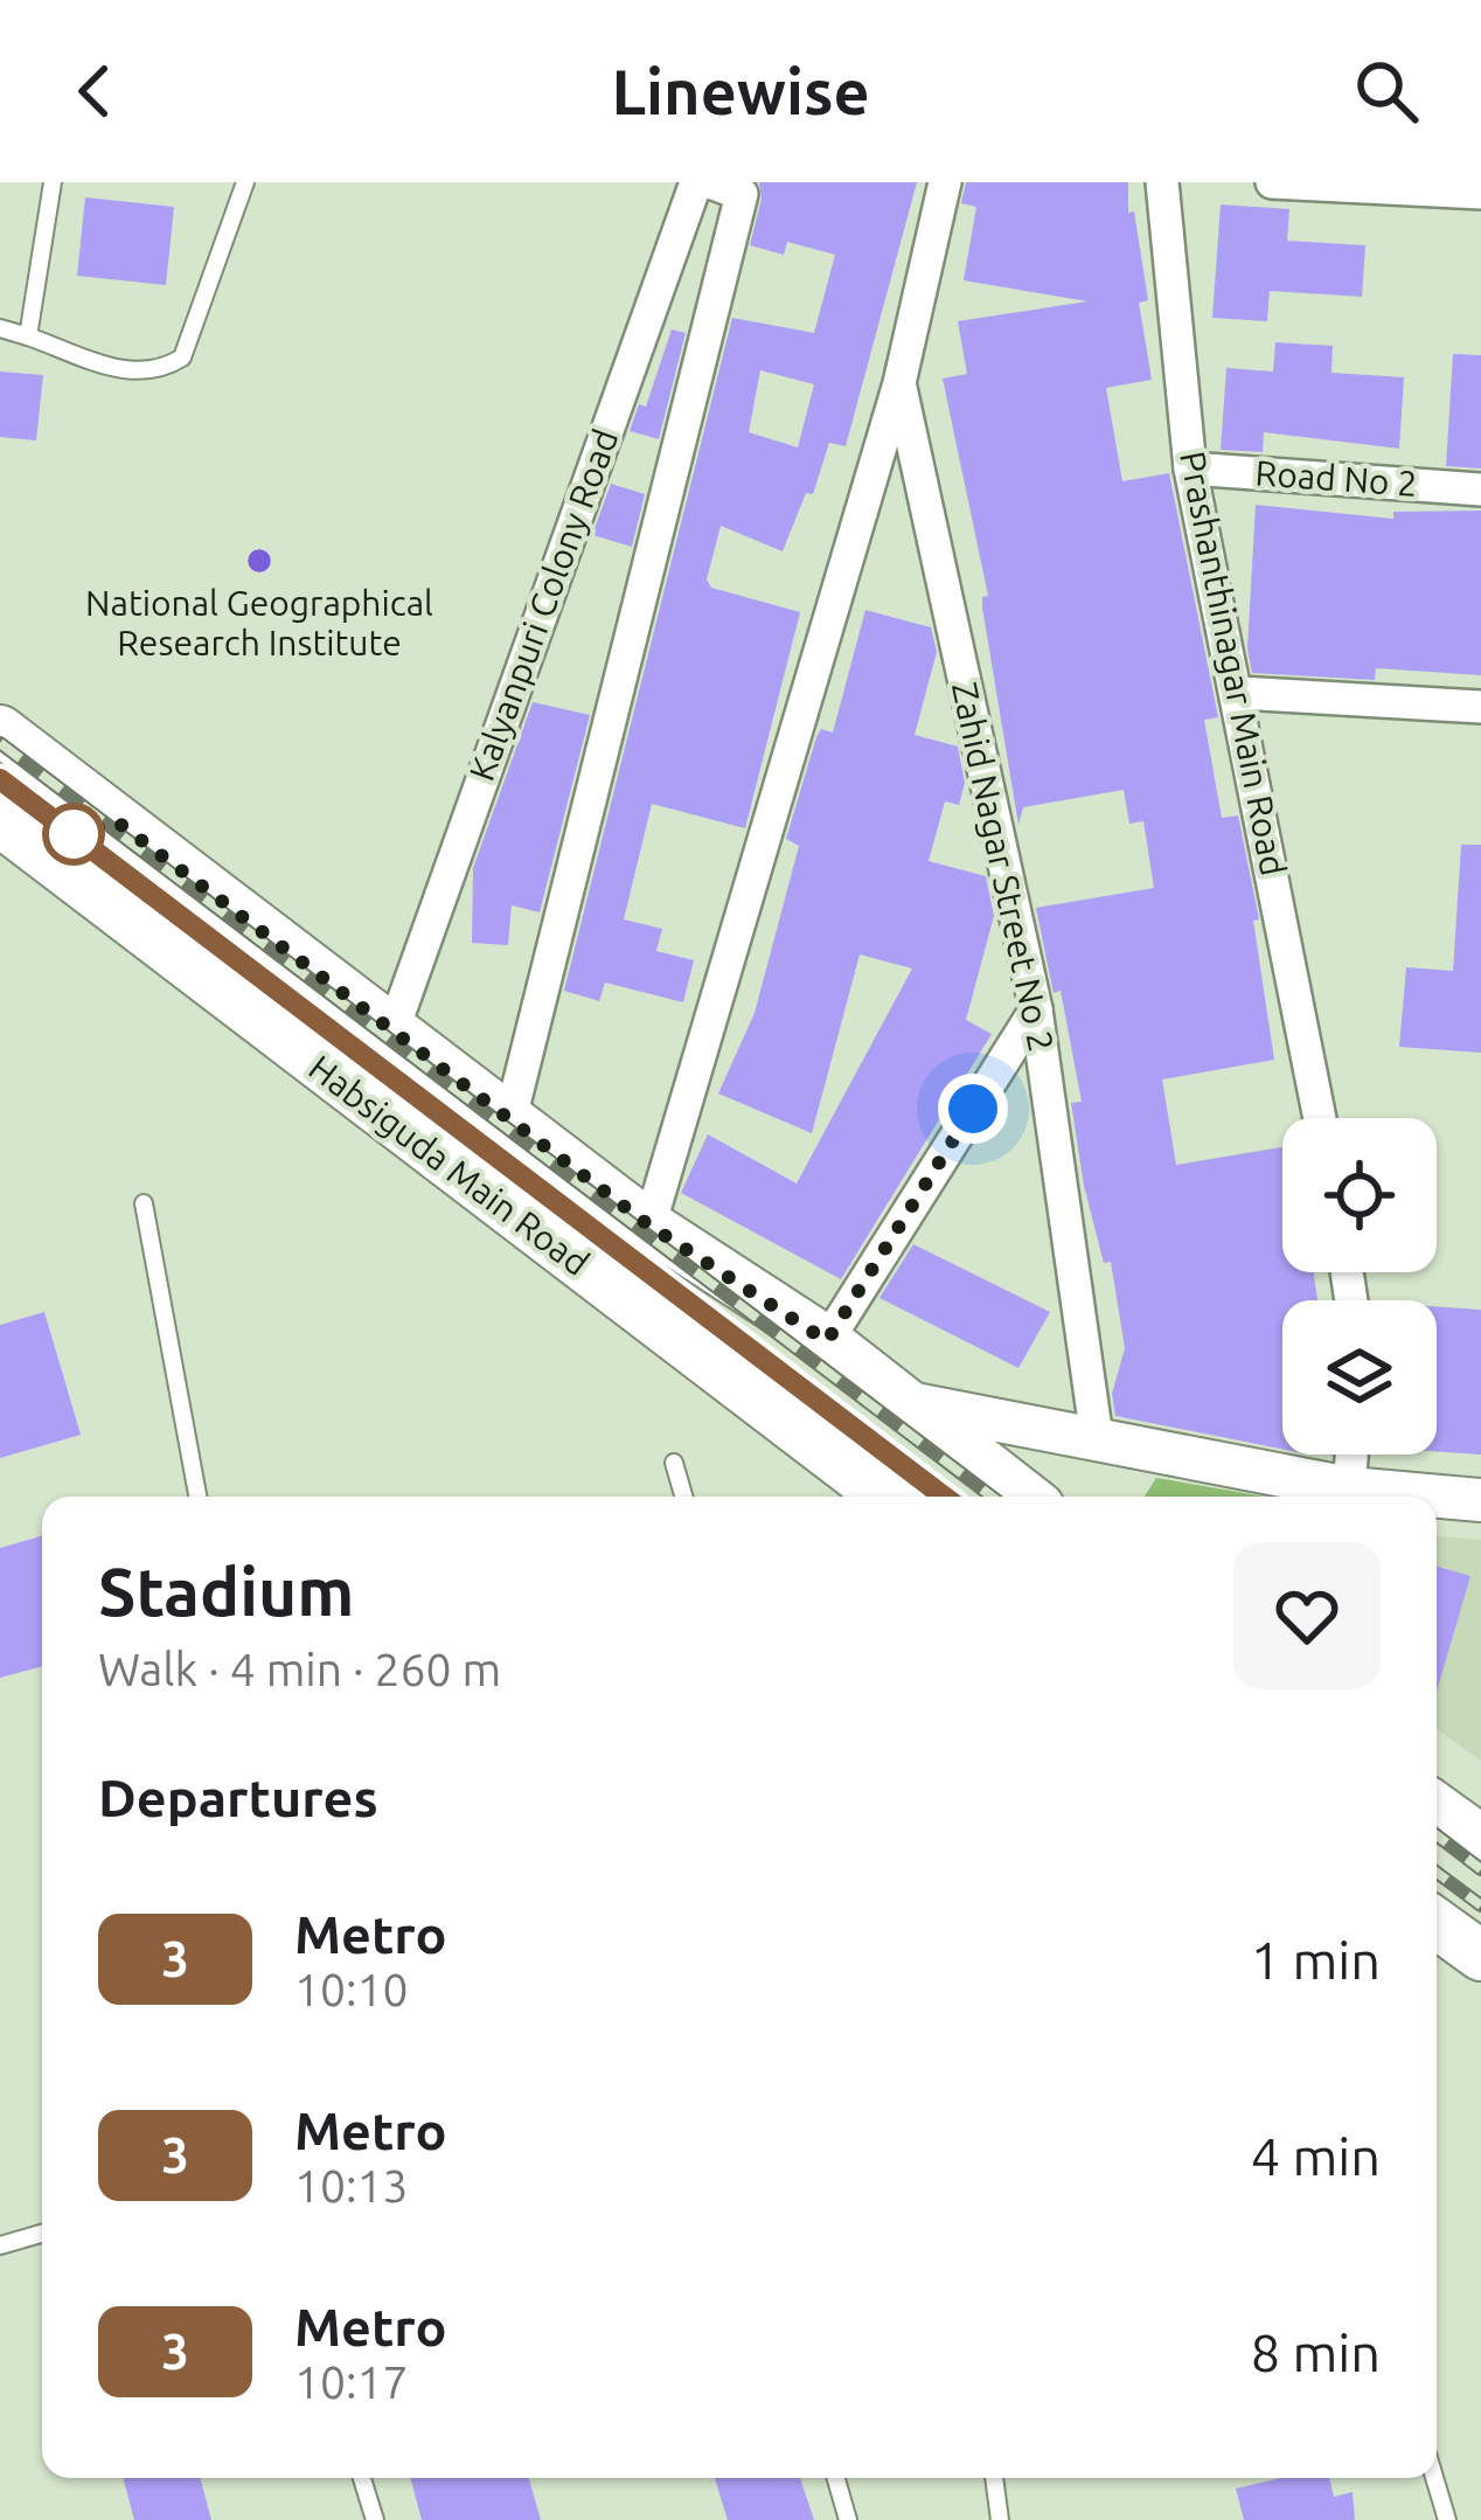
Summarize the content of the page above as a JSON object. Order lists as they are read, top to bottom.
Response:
{
  "streets": {
    "main road": ["Habsiguda Main Road"],
    "street": [
      "Road No 2",
      "Kalyanpuri Colony Road",
      "Prashanthinagar Main Road",
      "Zahid Nagar Street No 2"
    ]
  },
  "crossings": [
    ["Road No 2", "Prashanthinagar Main Road"]
  ],
  "places": ["National Geographical Research Institute"],
  "lines": ["metro line 3"],
  "page": {
    "header": "Linewise",
    "heading": [
      ["Stadium", "Walk · 4 min · 260 m"],
      "Departures"
    ],
    "list": [
      {
        "mark": "3",
        "name": "Metro",
        "note": "10:10",
        "value": "1 min"
      },
      {
        "mark": "3",
        "name": "Metro",
        "note": "10:13",
        "value": "4 min"
      },
      {
        "mark": "3",
        "name": "Metro",
        "note": "10:17",
        "value": "8 min"
      }
    ]
  }
}
